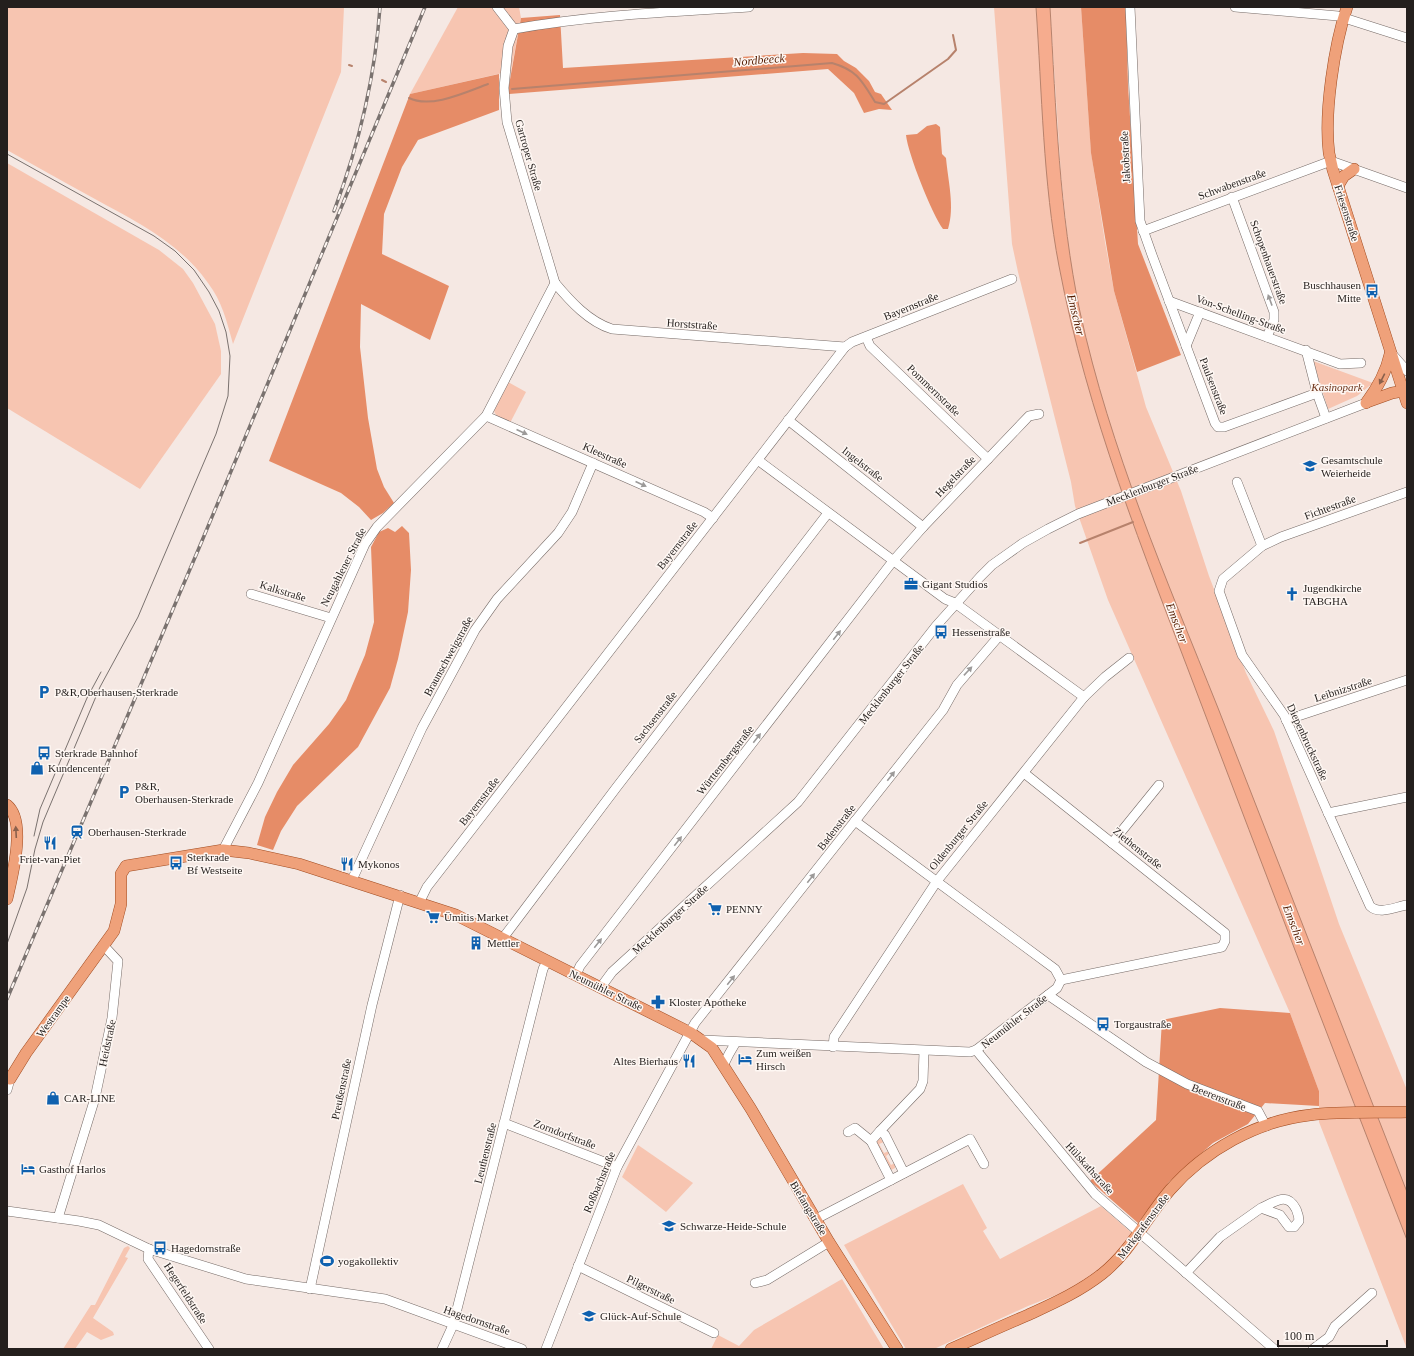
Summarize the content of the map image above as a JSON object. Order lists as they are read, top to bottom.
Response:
{
  "streets": {
    "main road": [
      "Friesenstraße",
      "Mecklenburger Straße",
      "Neumühler Straße",
      "Westrampe",
      "Biefangstraße",
      "Markgrafenstraße"
    ],
    "street": [
      "Gartroper Straße",
      "Jakobstraße",
      "Schwabenstraße",
      "Schopenhauerstraße",
      "Bayernstraße",
      "Von-Schelling-Straße",
      "Horststraße",
      "Paulsenstraße",
      "Pommernstraße",
      "Kleestraße",
      "Ingelstraße",
      "Hegelstraße",
      "Fichtestraße",
      "Neugahlener Straße",
      "Kalkstraße",
      "Braunschweigstraße",
      "Leibnizstraße",
      "Sachsenstraße",
      "Diepenbruckstraße",
      "Württembergstraße",
      "Badenstraße",
      "Oldenburger Straße",
      "Ziethenstraße",
      "Heidstraße",
      "Preußenstraße",
      "Beerenstraße",
      "Zorndorfstraße",
      "Leuthenstraße",
      "Hülskathstraße",
      "Roßbachstraße",
      "Pilgerstraße",
      "Hegerfeldstraße",
      "Hagedornstraße"
    ]
  },
  "crossings": [
    ["Gartroper Straße", "Horststraße"],
    ["Gartroper Straße", "Neugahlener Straße"],
    ["Jakobstraße", "Schwabenstraße"],
    ["Jakobstraße", "Von-Schelling-Straße"],
    ["Jakobstraße", "Paulsenstraße"],
    ["Schwabenstraße", "Friesenstraße"],
    ["Schwabenstraße", "Schopenhauerstraße"],
    ["Friesenstraße", "Mecklenburger Straße"],
    ["Schopenhauerstraße", "Von-Schelling-Straße"],
    ["Bayernstraße", "Horststraße"],
    ["Bayernstraße", "Pommernstraße"],
    ["Bayernstraße", "Kleestraße"],
    ["Bayernstraße", "Ingelstraße"],
    ["Bayernstraße", "Neumühler Straße"],
    ["Von-Schelling-Straße", "Paulsenstraße"],
    ["Horststraße", "Neugahlener Straße"],
    ["Pommernstraße", "Hegelstraße"],
    ["Kleestraße", "Neugahlener Straße"],
    ["Kleestraße", "Braunschweigstraße"],
    ["Ingelstraße", "Hegelstraße"],
    ["Hegelstraße", "Württembergstraße"],
    ["Mecklenburger Straße", "Neumühler Straße"],
    ["Fichtestraße", "Diepenbruckstraße"],
    ["Neugahlener Straße", "Kalkstraße"],
    ["Neugahlener Straße", "Neumühler Straße"],
    ["Braunschweigstraße", "Neumühler Straße"],
    ["Leibnizstraße", "Diepenbruckstraße"],
    ["Sachsenstraße", "Neumühler Straße"],
    ["Württembergstraße", "Neumühler Straße"],
    ["Badenstraße", "Neumühler Straße"],
    ["Badenstraße", "Roßbachstraße"],
    ["Oldenburger Straße", "Ziethenstraße"],
    ["Oldenburger Straße", "Neumühler Straße"],
    ["Ziethenstraße", "Neumühler Straße"],
    ["Neumühler Straße", "Westrampe"],
    ["Neumühler Straße", "Heidstraße"],
    ["Neumühler Straße", "Preußenstraße"],
    ["Neumühler Straße", "Beerenstraße"],
    ["Neumühler Straße", "Leuthenstraße"],
    ["Neumühler Straße", "Hülskathstraße"],
    ["Neumühler Straße", "Roßbachstraße"],
    ["Neumühler Straße", "Biefangstraße"],
    ["Westrampe", "Heidstraße"],
    ["Heidstraße", "Hagedornstraße"],
    ["Preußenstraße", "Hagedornstraße"],
    ["Beerenstraße", "Markgrafenstraße"],
    ["Zorndorfstraße", "Leuthenstraße"],
    ["Zorndorfstraße", "Roßbachstraße"],
    ["Leuthenstraße", "Hagedornstraße"],
    ["Hülskathstraße", "Markgrafenstraße"],
    ["Roßbachstraße", "Pilgerstraße"],
    ["Hegerfeldstraße", "Hagedornstraße"]
  ],
  "one_way": [
    "Schopenhauerstraße",
    "Kleestraße",
    "Württembergstraße",
    "Badenstraße"
  ],
  "water": ["Nordbeeck", "Emscher"],
  "parks": ["Kasinopark"],
  "places": {
    "bus stop": [
      "Buschhausen Mitte",
      "Hessenstraße",
      "Sterkrade Bahnhof",
      "Sterkrade Bf Westseite",
      "Torgaustraße",
      "Hagedornstraße"
    ],
    "school or university": ["Gesamtschule Weierheide", "Schwarze-Heide-Schule", "Glück-Auf-Schule"],
    "office": ["Gigant Studios"],
    "church": ["Jugendkirche TABGHA"],
    "parking": ["P&R,Oberhausen-Sterkrade", "P&R, Oberhausen-Sterkrade"],
    "shop": ["Kundencenter", "CAR-LINE"],
    "station": ["Oberhausen-Sterkrade"],
    "restaurant": ["Friet-van-Piet", "Mykonos", "Altes Bierhaus"],
    "supermarket": ["PENNY", "Ümitis Market"],
    "building": ["Mettler"],
    "pharmacy": ["Kloster Apotheke"],
    "hotel": ["Zum weißen Hirsch", "Gasthof Harlos"],
    "sports": ["yogakollektiv"]
  },
  "scale_bar": "100 m"
}
